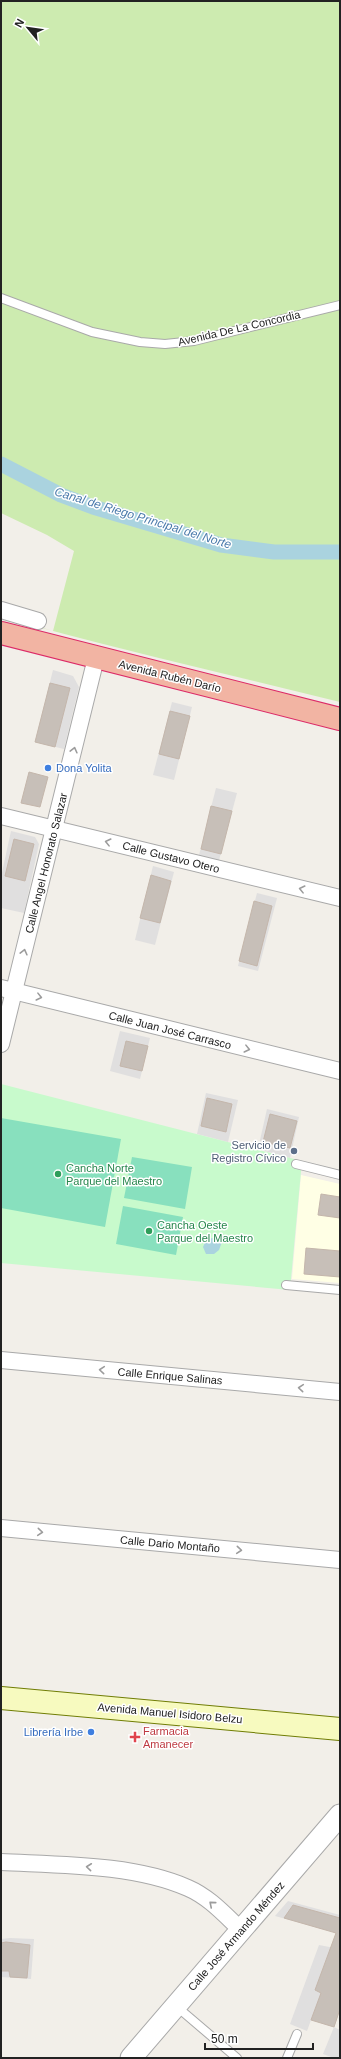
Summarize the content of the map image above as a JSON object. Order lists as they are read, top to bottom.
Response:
{
  "streets": {
    "highway": ["Avenida Rubén Darío"],
    "main road": ["Avenida Manuel Isidoro Belzu"],
    "street": [
      "Calle Gustavo Otero",
      "Calle Angel Honorato Salazar",
      "Calle Juan José Carrasco",
      "Calle Enrique Salinas",
      "Calle Dario Montaño",
      "Calle José Armando Méndez"
    ],
    "lane": ["Avenida De La Concordia"]
  },
  "crossings": [
    ["Avenida Rubén Darío", "Calle Angel Honorato Salazar"],
    ["Calle Gustavo Otero", "Calle Angel Honorato Salazar"],
    ["Calle Angel Honorato Salazar", "Calle Juan José Carrasco"]
  ],
  "one_way": [
    "Calle Gustavo Otero",
    "Calle Angel Honorato Salazar",
    "Calle Juan José Carrasco",
    "Calle Enrique Salinas",
    "Calle Dario Montaño"
  ],
  "water": ["Canal de Riego Principal del Norte"],
  "places": {
    "other": [
      "Dona Yolita",
      "Servicio de Registro Cívico",
      "Cancha Norte Parque del Maestro",
      "Cancha Oeste Parque del Maestro",
      "Librería Irbe"
    ],
    "health": ["Farmacia Amanecer"]
  },
  "scale_bar": "50 m",
  "north": "top left"
}
